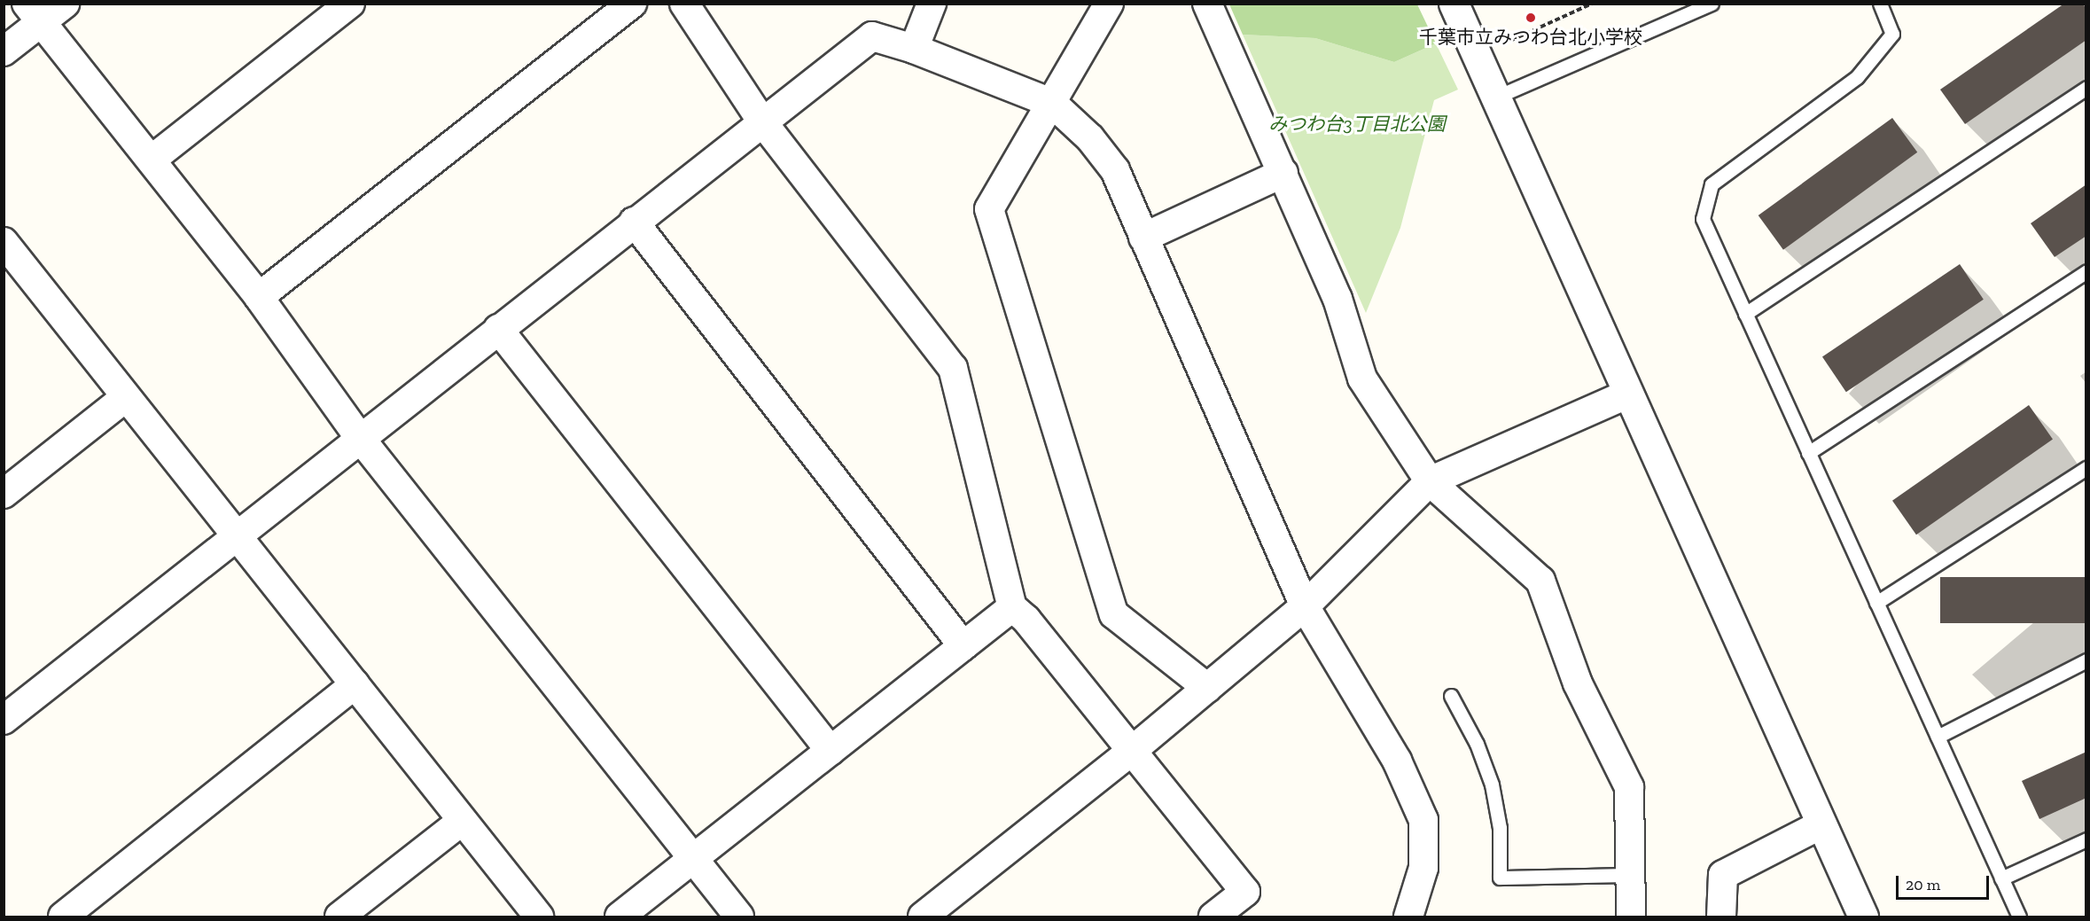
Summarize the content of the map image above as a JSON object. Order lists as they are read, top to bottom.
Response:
{
  "parks": ["みつわ台3丁目北公園"],
  "places": ["千葉市立みつわ台北小学校"],
  "scale_bar": "20 m"
}
